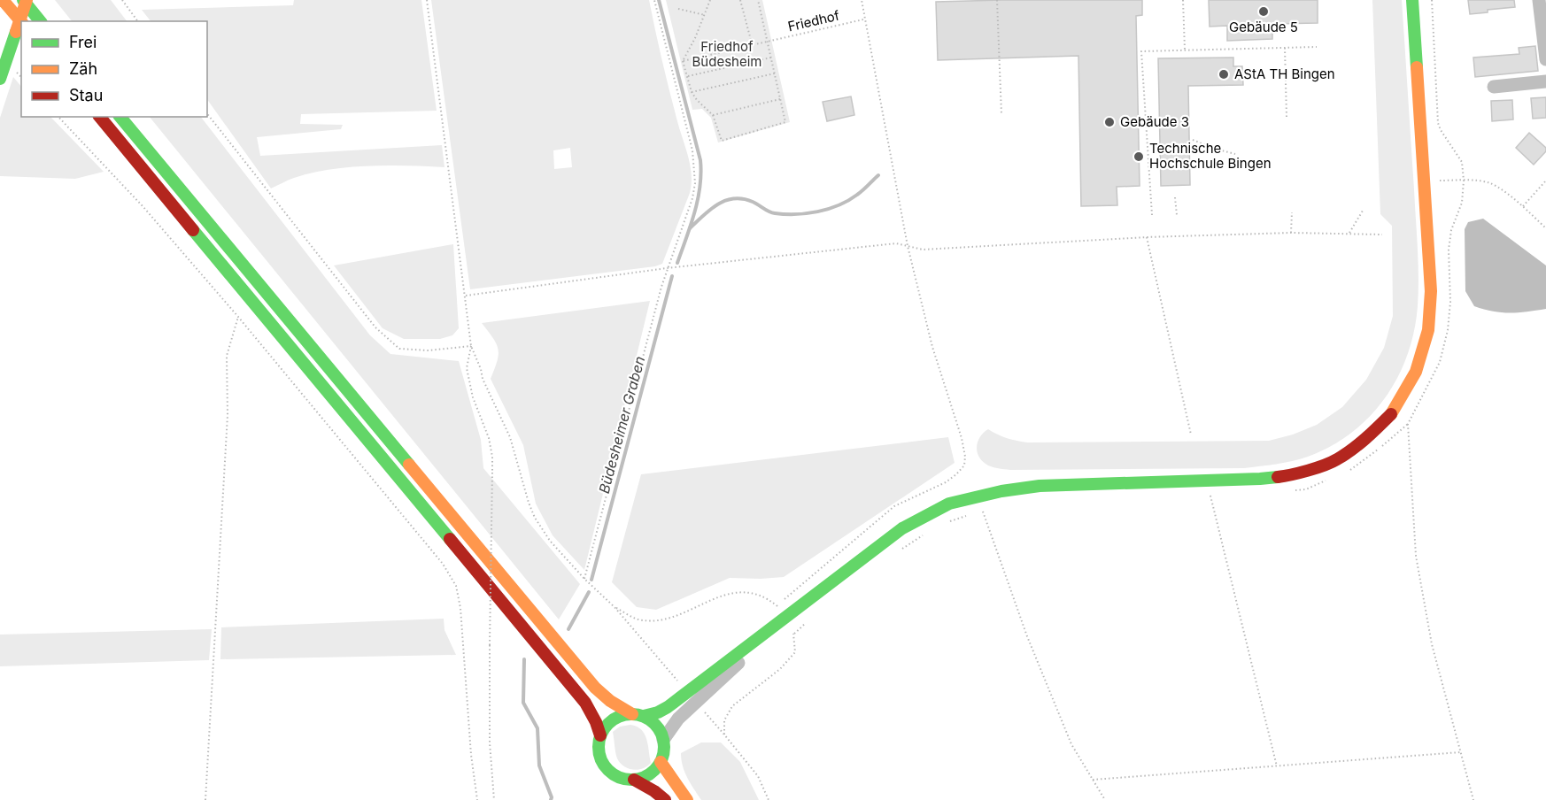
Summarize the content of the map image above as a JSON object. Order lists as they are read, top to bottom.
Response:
{
  "streets": {
    "path": ["Friedhof"]
  },
  "water": ["Büdesheimer Graben"],
  "parks": ["Friedhof Büdesheim"],
  "places": [
    "Gebäude 5",
    "AStA TH Bingen",
    "Gebäude 3",
    "Technische Hochschule Bingen"
  ],
  "legend": ["Frei", "Zäh", "Stau"]
}
